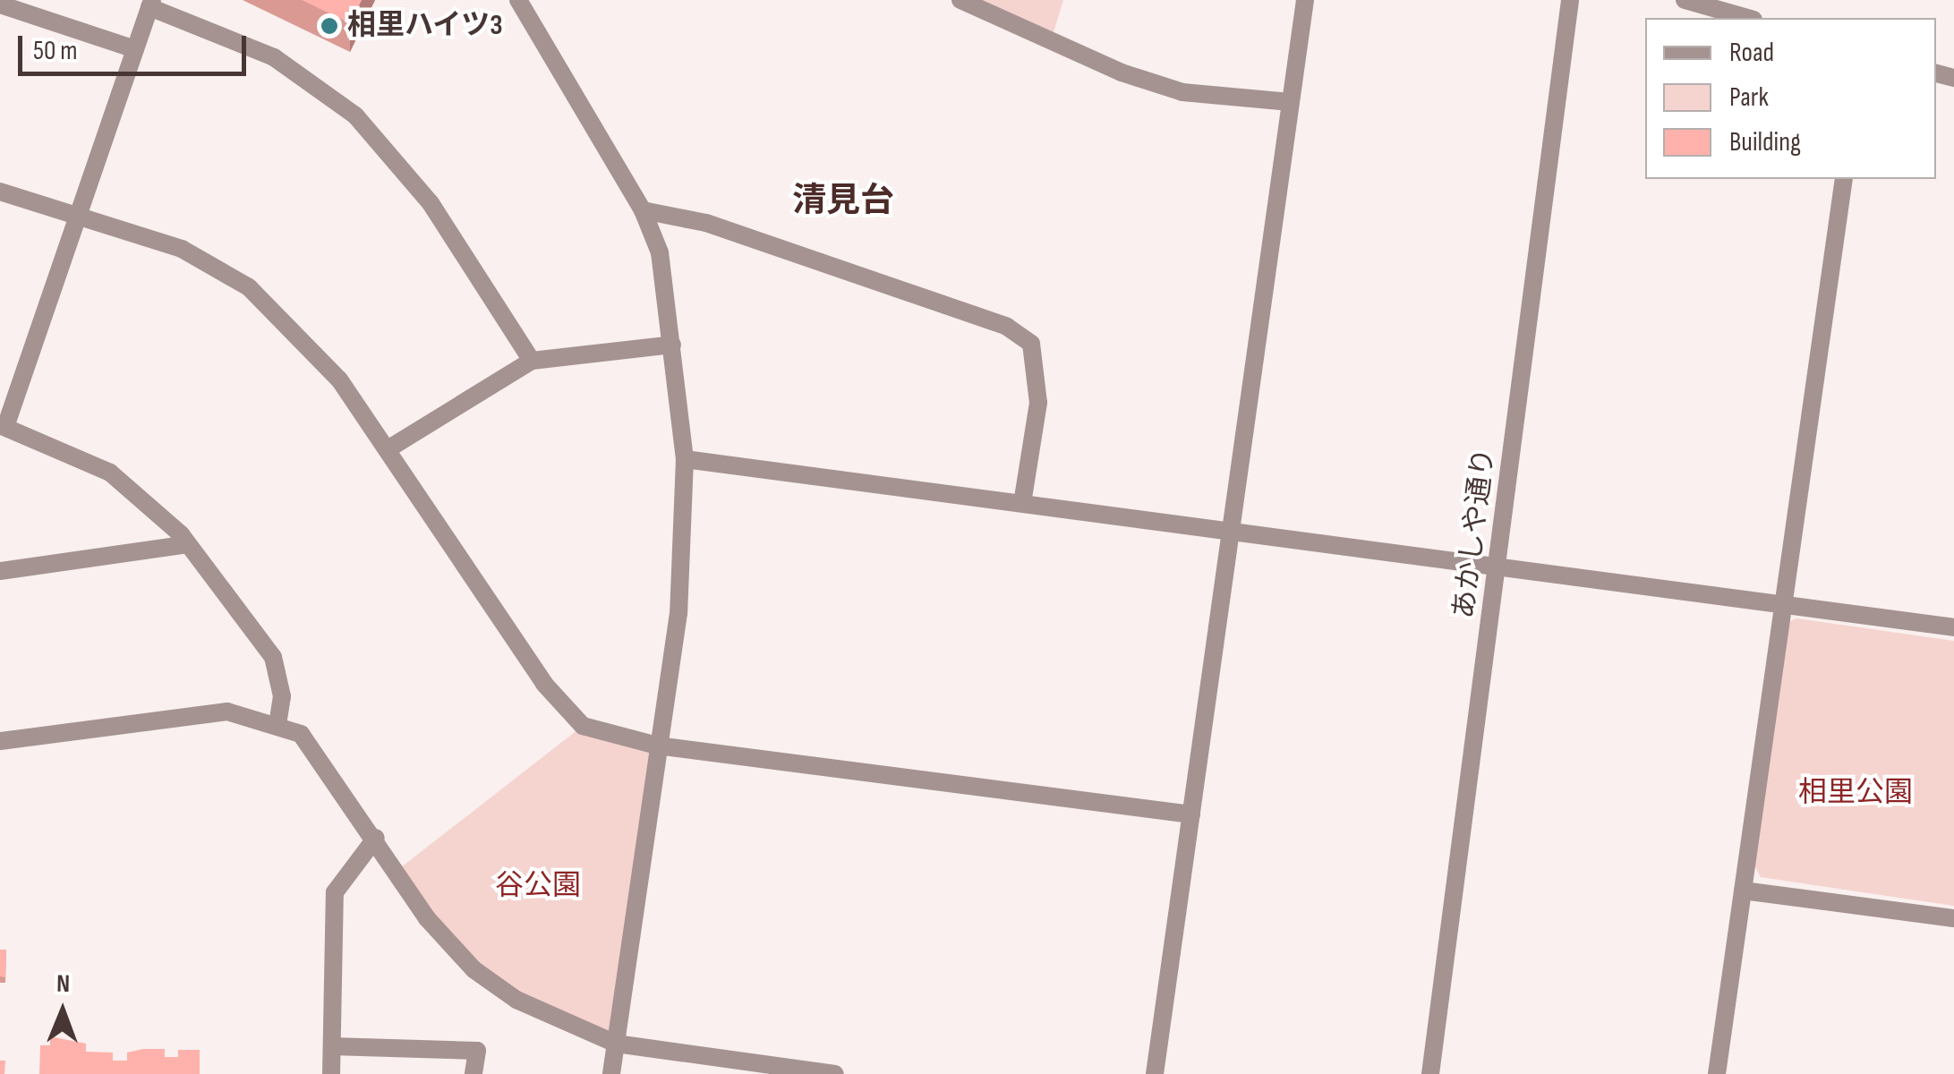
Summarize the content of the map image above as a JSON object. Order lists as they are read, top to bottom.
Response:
{
  "streets": {
    "street": ["あかしや通り"]
  },
  "districts": ["清見台"],
  "parks": ["相里公園", "谷公園"],
  "places": ["相里ハイツ3"],
  "legend": ["Road", "Park", "Building"],
  "scale_bar": "50 m",
  "north": "top"
}
